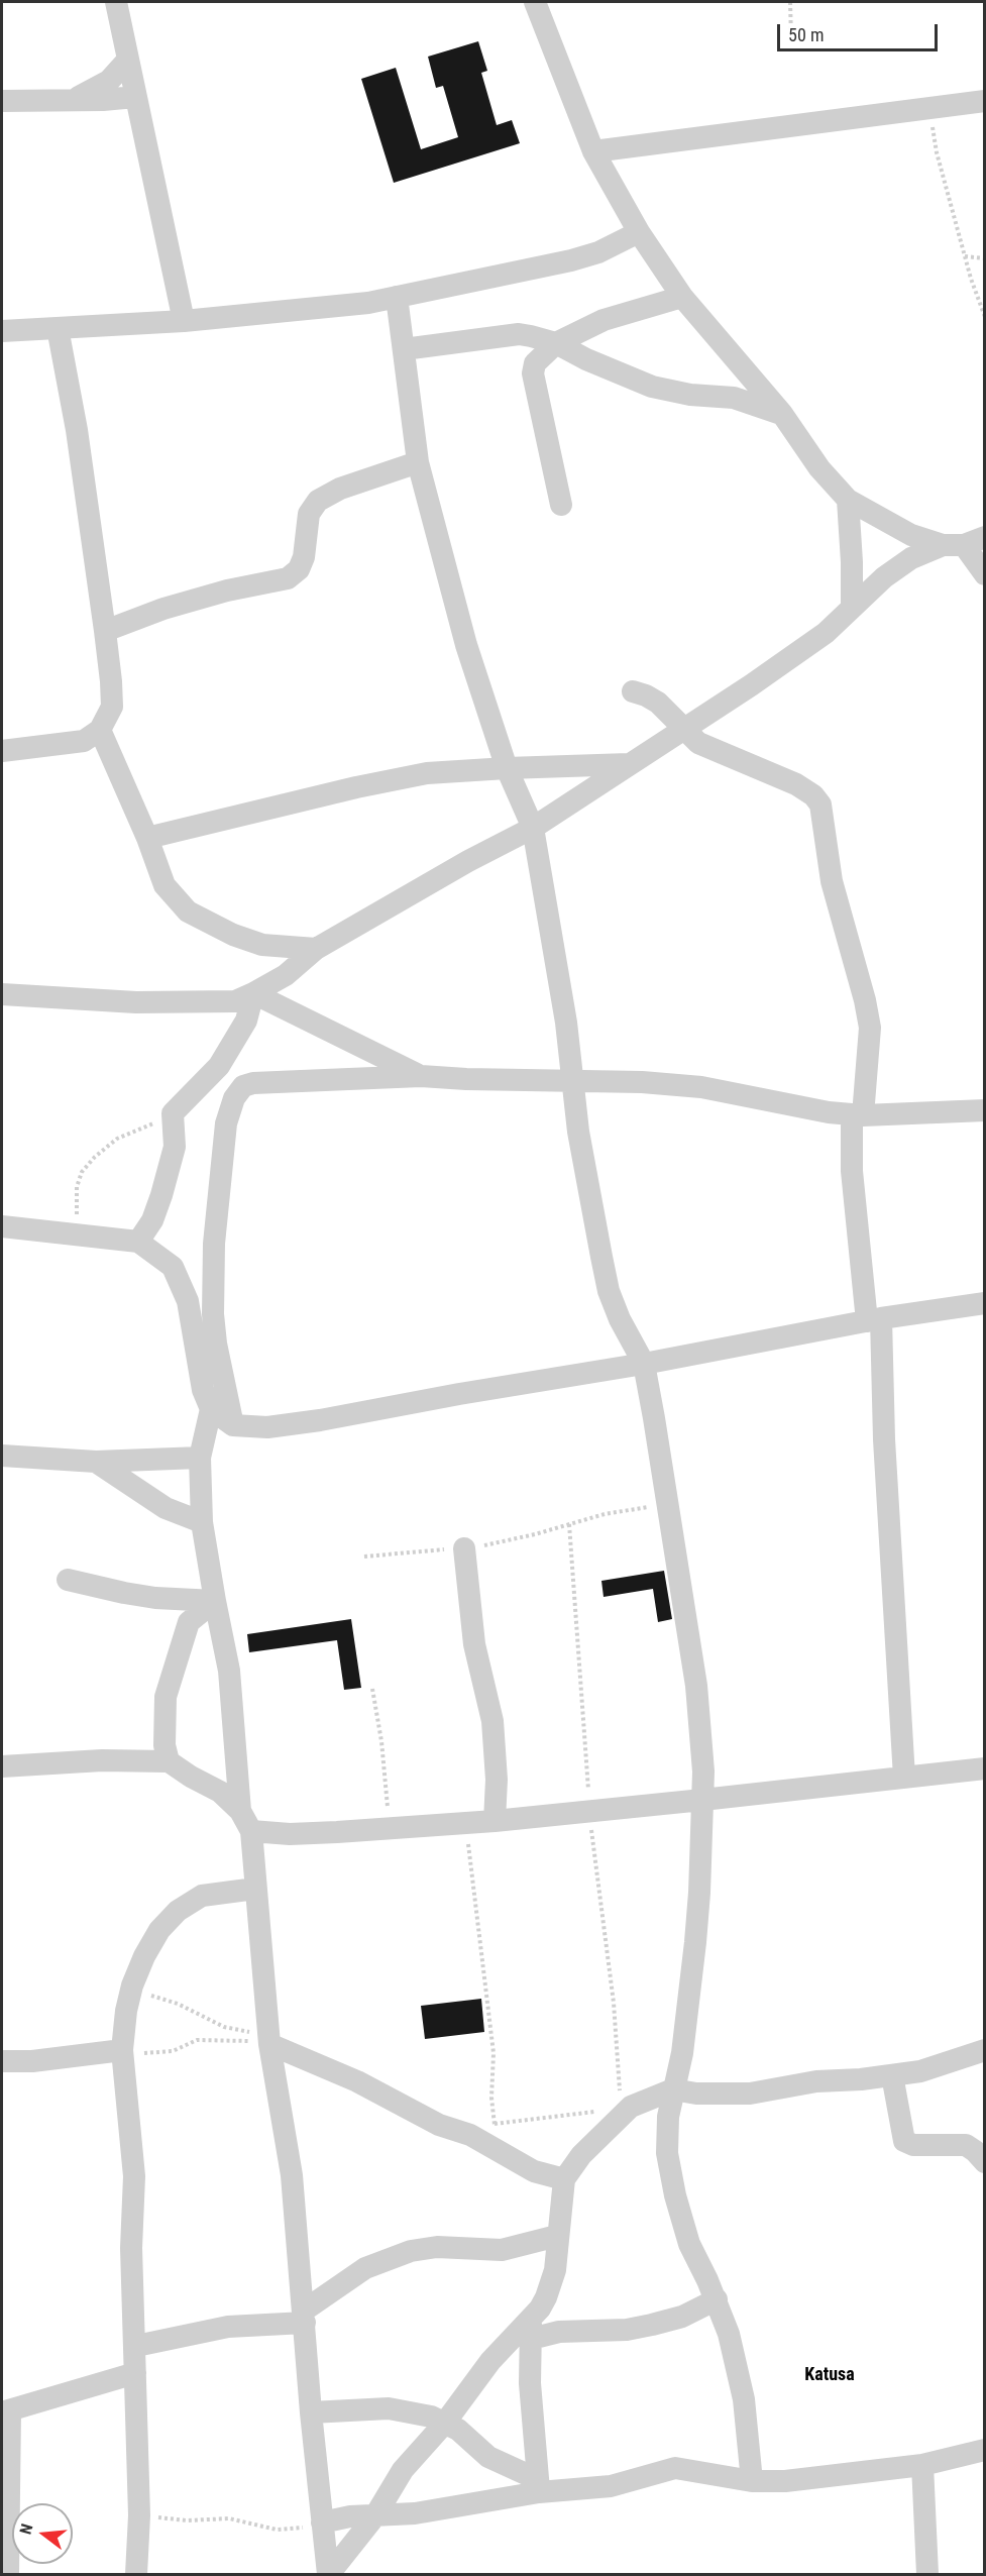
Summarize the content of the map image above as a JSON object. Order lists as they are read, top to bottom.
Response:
{
  "districts": ["Katusa"],
  "scale_bar": "50 m",
  "north": "left"
}
